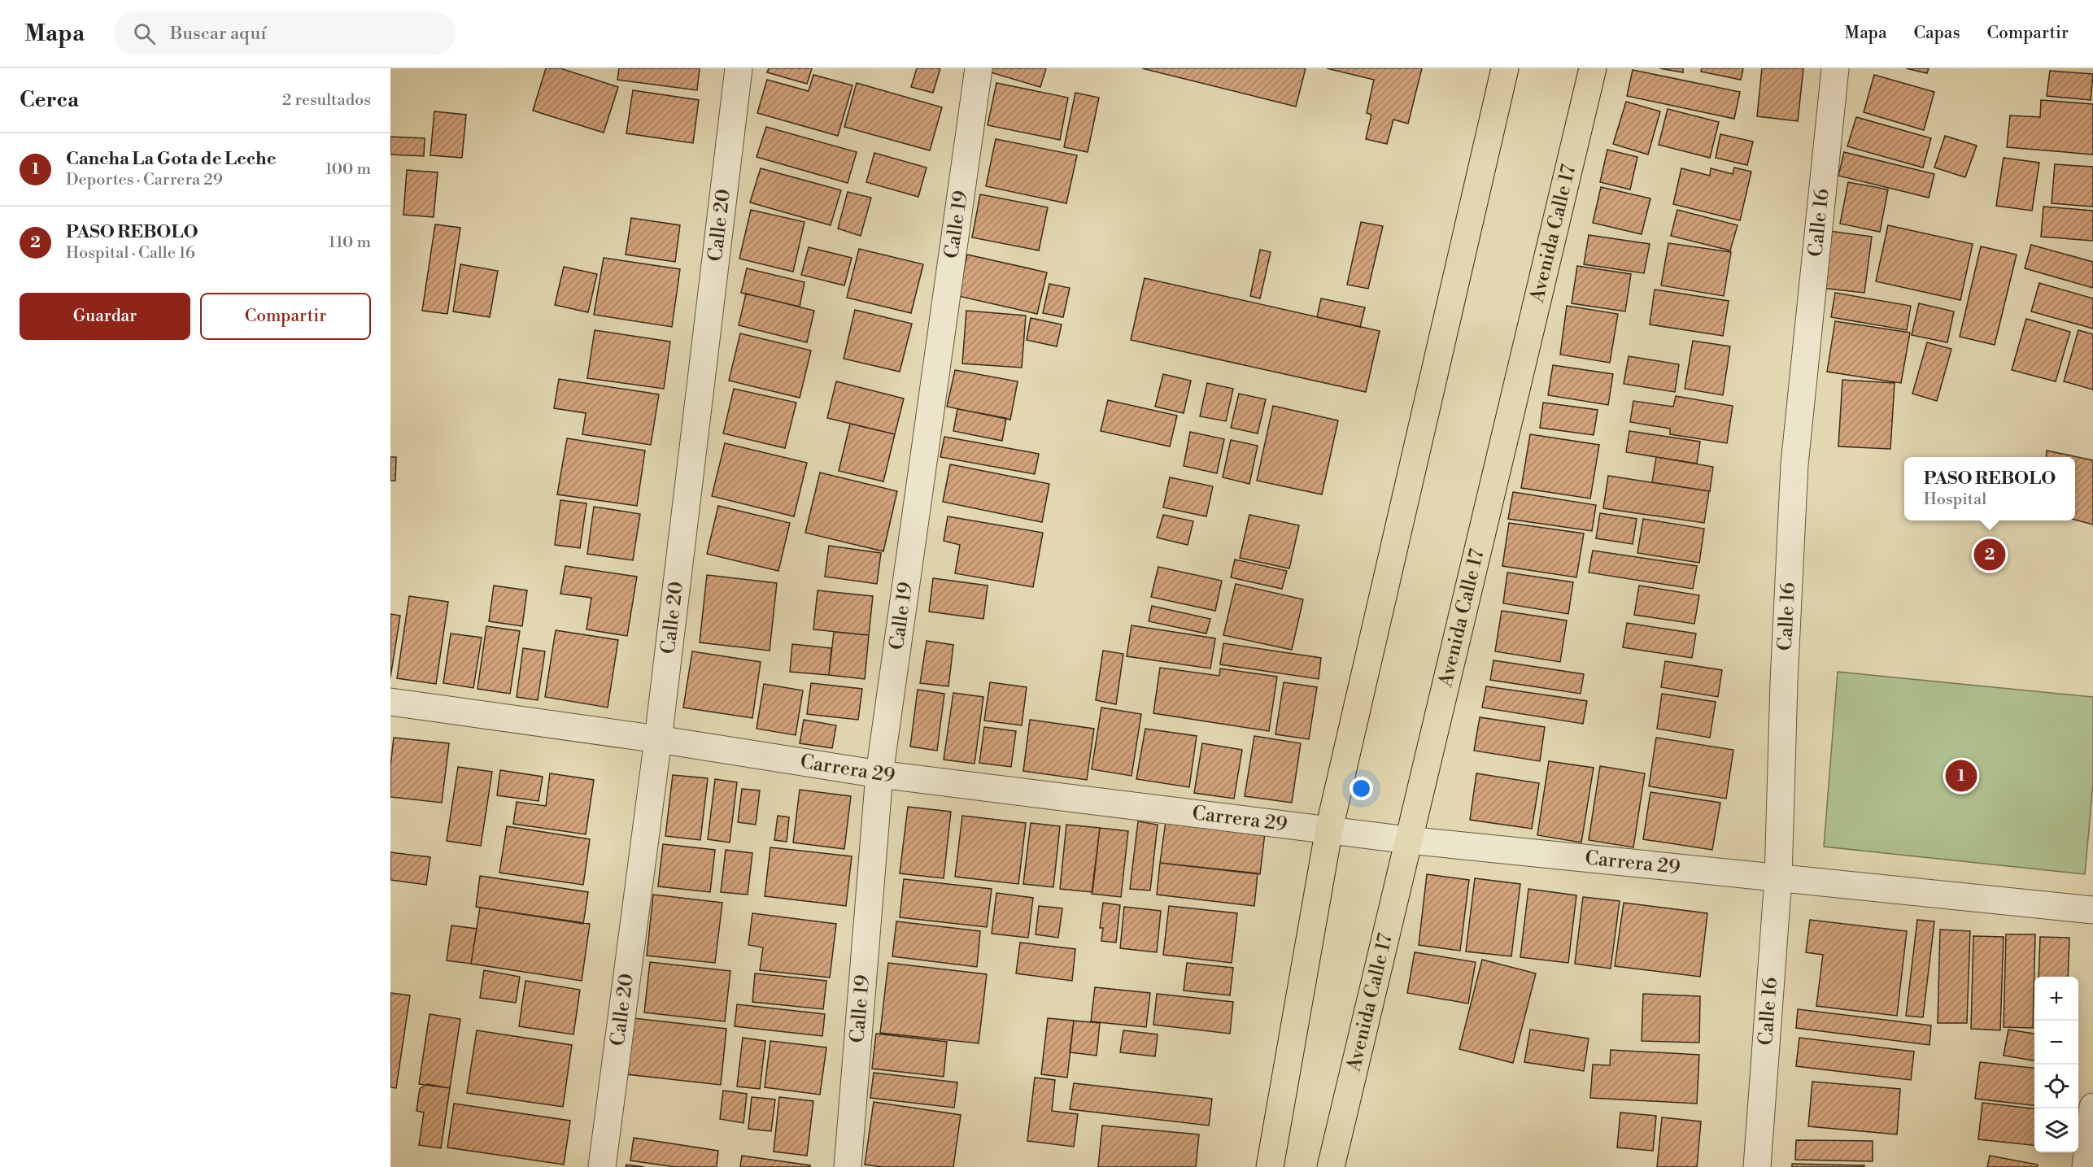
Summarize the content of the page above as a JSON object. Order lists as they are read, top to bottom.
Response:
{
  "streets": {
    "main road": ["Avenida Calle 17"],
    "street": [
      "Calle 16",
      "Calle 20",
      "Calle 19",
      "Carrera 29"
    ]
  },
  "crossings": [
    ["Calle 16", "Carrera 29"],
    ["Calle 20", "Carrera 29"],
    ["Calle 19", "Carrera 29"],
    ["Avenida Calle 17", "Carrera 29"]
  ],
  "page": {
    "header": "Mapa",
    "search": "Buscar aquí",
    "nav": ["Mapa", "Capas", "Compartir"],
    "heading": ["Cerca", "2 resultados"],
    "list": [
      {
        "mark": "1",
        "name": "Cancha La Gota de Leche",
        "note": "Deportes · Carrera 29",
        "value": "100 m"
      },
      {
        "mark": "2",
        "name": "PASO REBOLO",
        "note": "Hospital · Calle 16",
        "value": "110 m"
      }
    ],
    "buttons": ["Guardar", "Compartir"],
    "popup": ["PASO REBOLO", "Hospital"],
    "pins": ["2", "1"],
    "map_buttons": ["+", "−"]
  }
}
